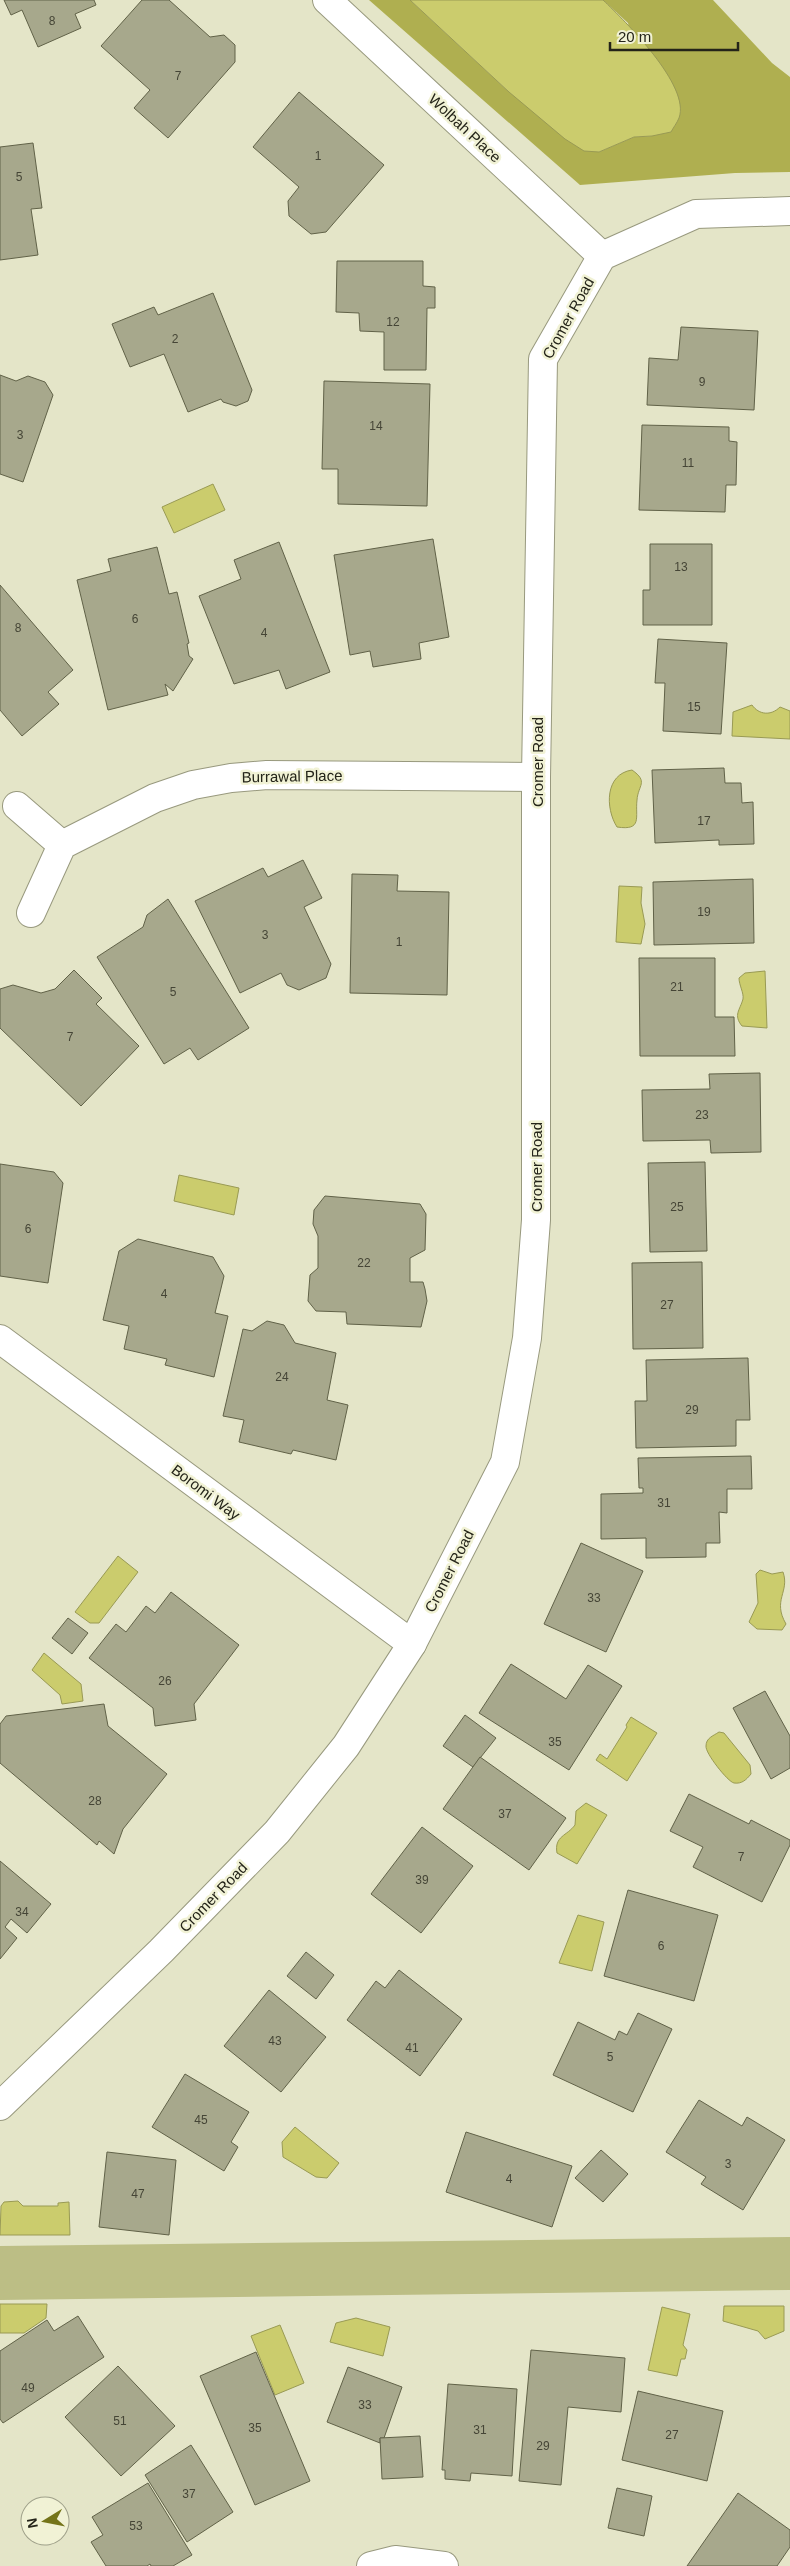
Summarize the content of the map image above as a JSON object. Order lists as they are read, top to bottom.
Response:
{
  "streets": {
    "street": [
      "Wolbah Place",
      "Cromer Road",
      "Burrawal Place",
      "Boromi Way"
    ]
  },
  "crossings": [
    ["Wolbah Place", "Cromer Road"],
    ["Cromer Road", "Burrawal Place"],
    ["Cromer Road", "Boromi Way"]
  ],
  "house_numbers": [
    "8",
    "7",
    "1",
    "5",
    "12",
    "2",
    "9",
    "14",
    "3",
    "11",
    "13",
    "6",
    "8",
    "4",
    "15",
    "17",
    "19",
    "3",
    "1",
    "21",
    "5",
    "7",
    "23",
    "25",
    "6",
    "22",
    "4",
    "27",
    "24",
    "29",
    "31",
    "33",
    "26",
    "35",
    "28",
    "37",
    "7",
    "39",
    "34",
    "6",
    "43",
    "41",
    "5",
    "45",
    "3",
    "4",
    "47",
    "49",
    "33",
    "51",
    "35",
    "31",
    "27",
    "29",
    "37",
    "53"
  ],
  "scale_bar": "20 m",
  "north": "left"
}
